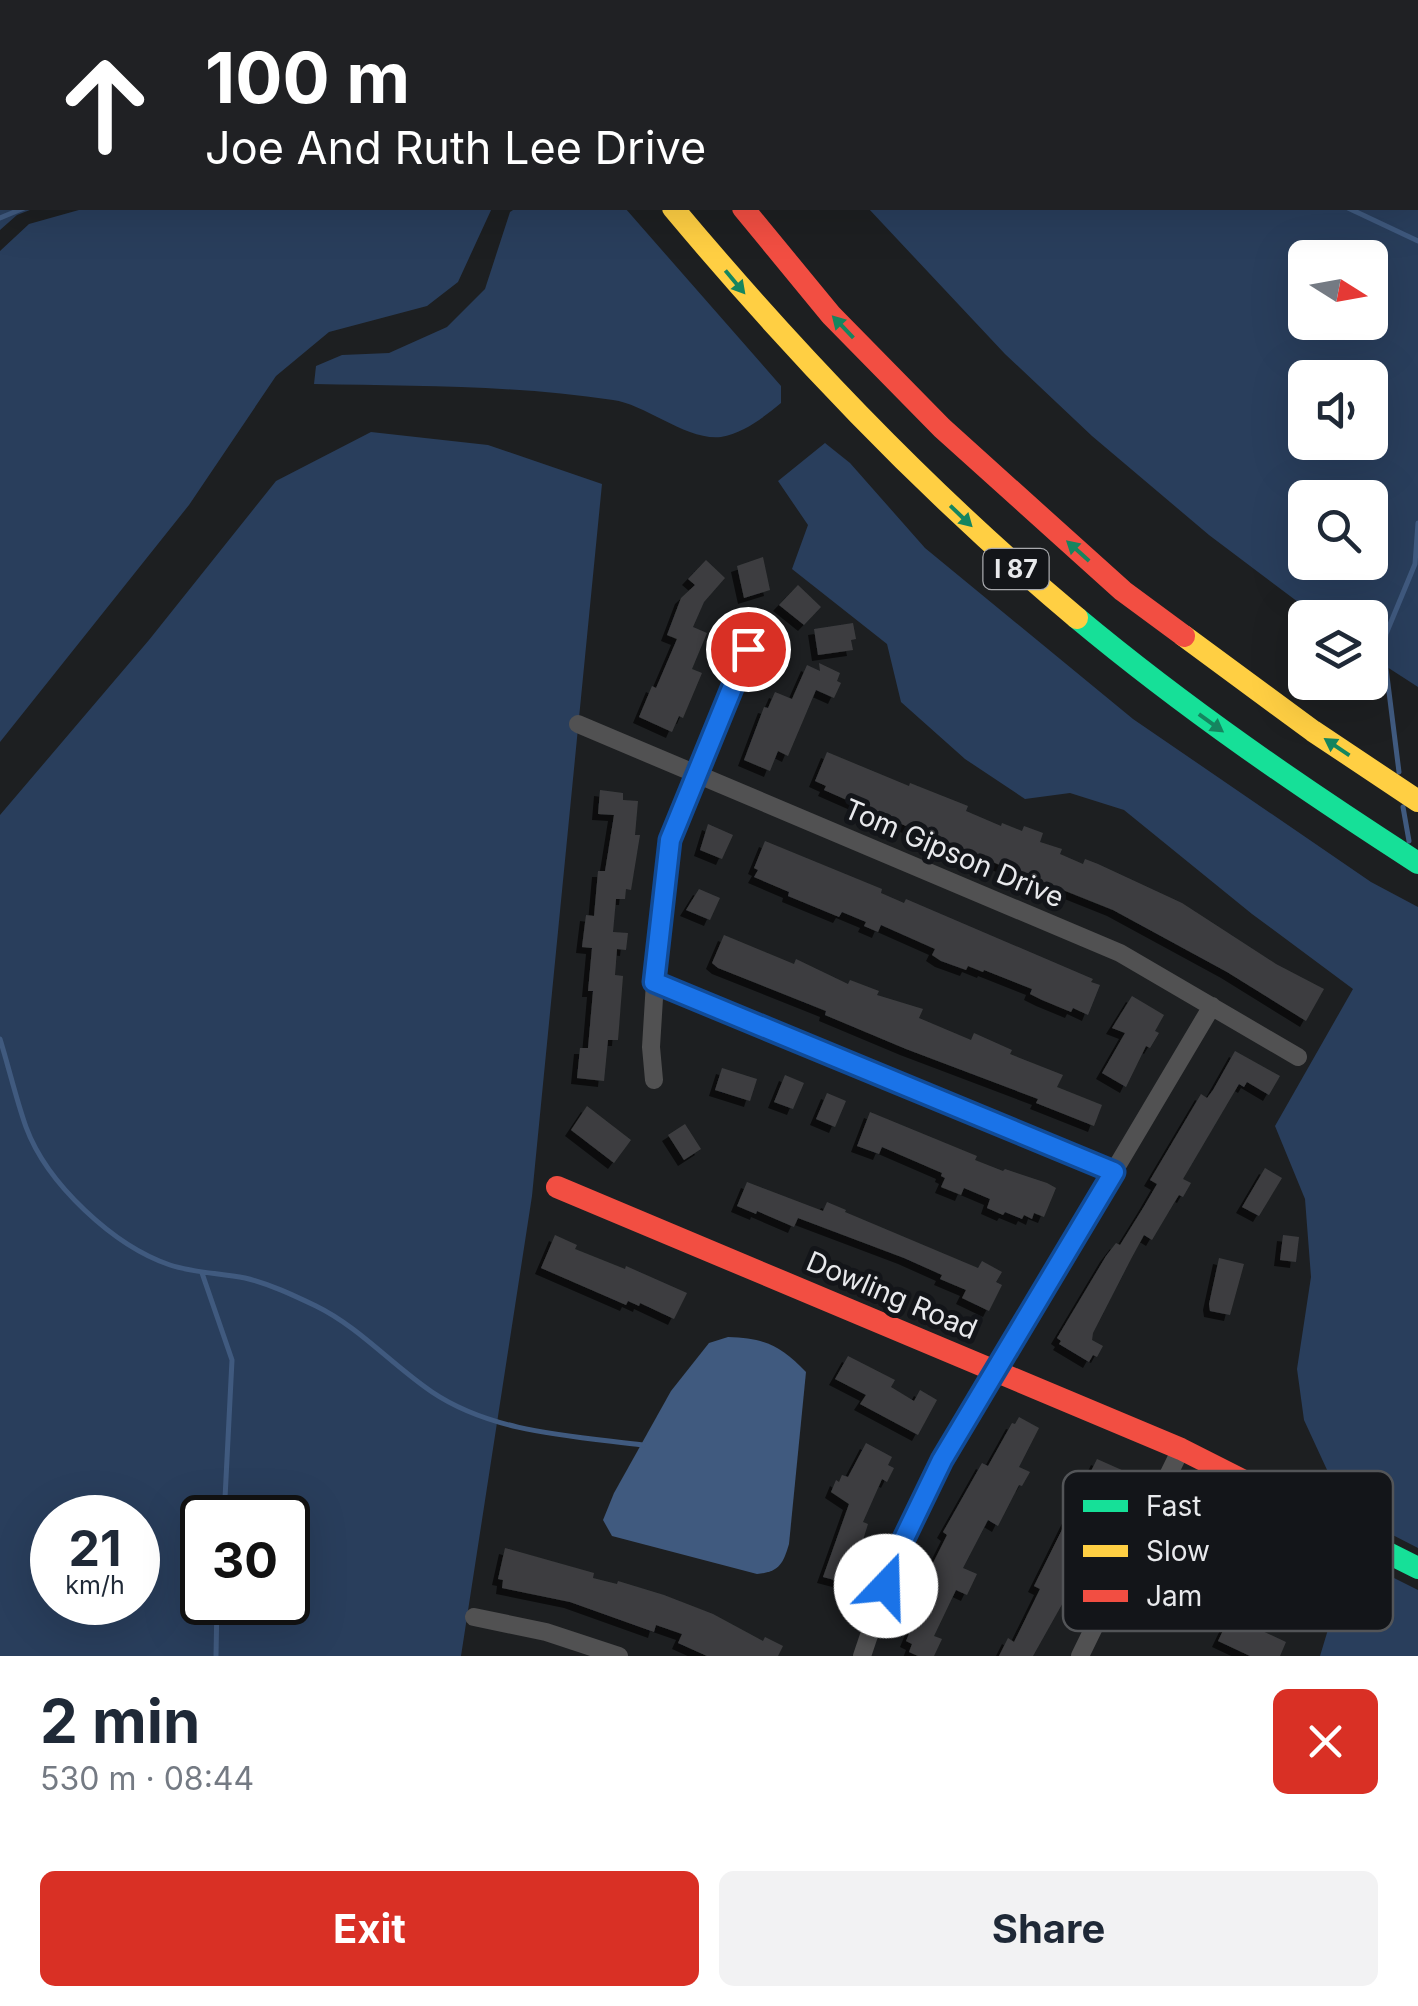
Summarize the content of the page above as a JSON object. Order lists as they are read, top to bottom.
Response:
{
  "streets": {
    "main road": ["I 87", "Dowling Road"],
    "street": ["Tom Gipson Drive"]
  },
  "legend": ["Fast", "Slow", "Jam"],
  "north": "right",
  "page": {
    "turn": ["100 m", "Joe And Ruth Lee Drive"],
    "speed": "21 km/h",
    "limit": "30",
    "heading": ["2 min", "530 m · 08:44"],
    "buttons": ["Exit", "Share"]
  }
}
